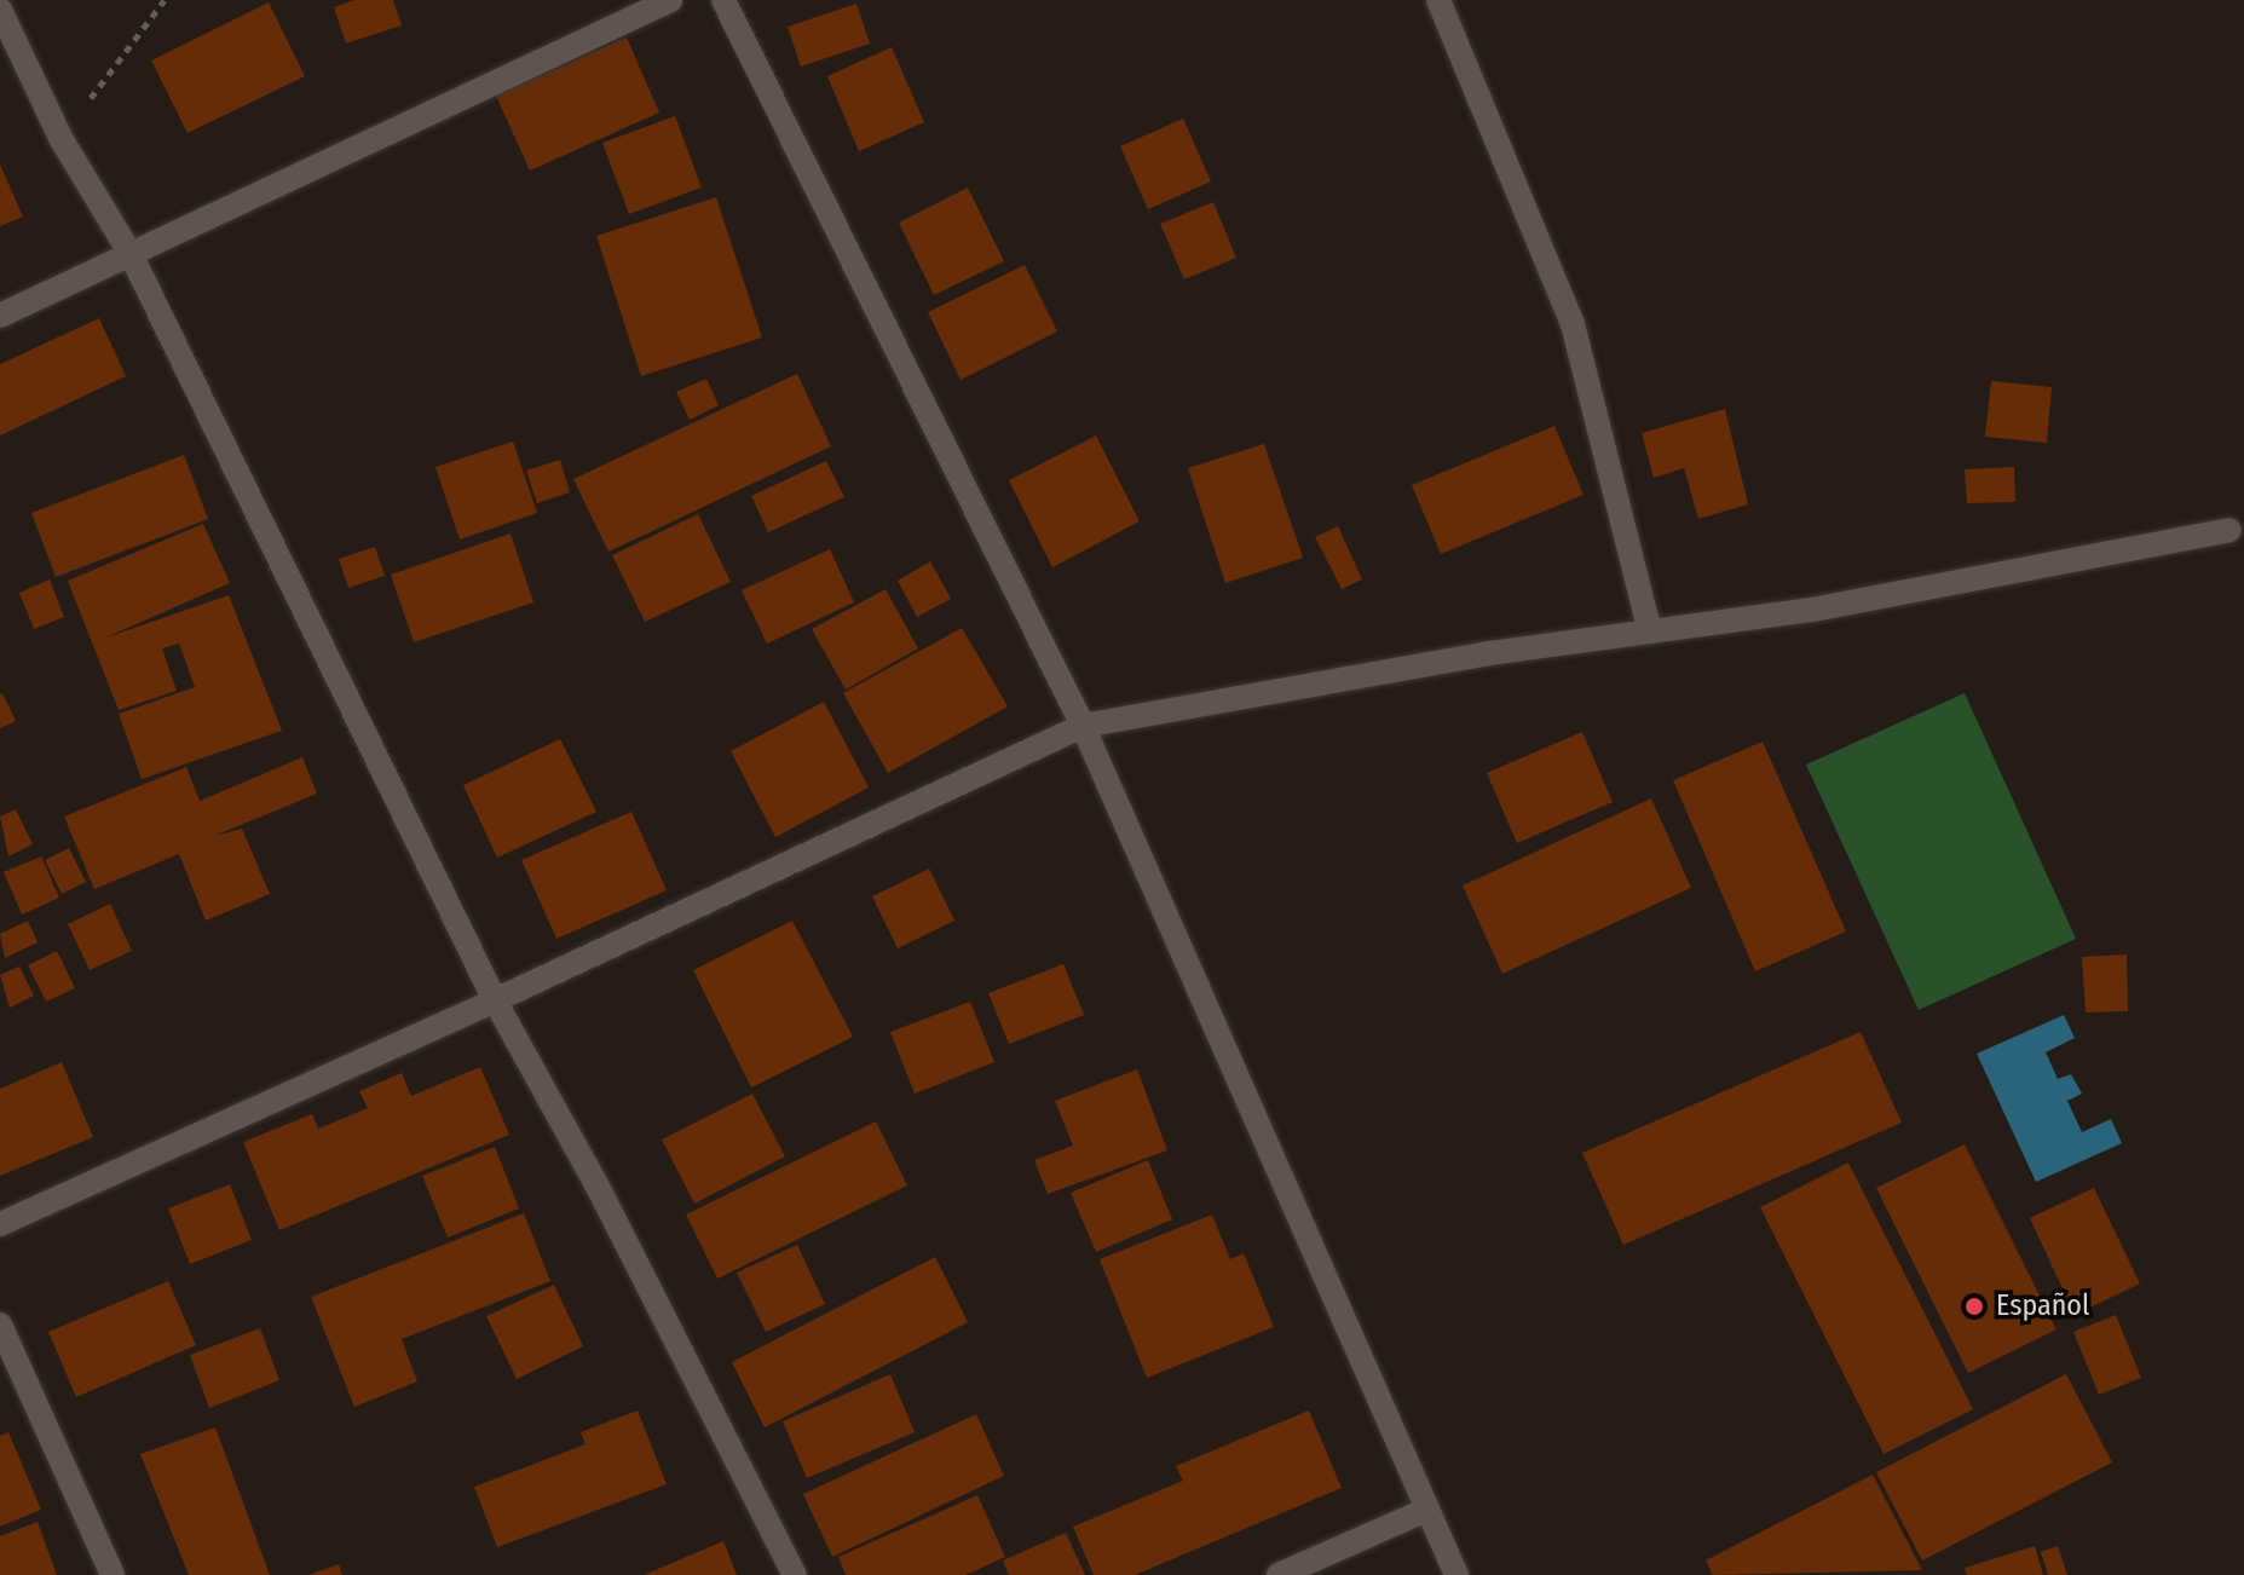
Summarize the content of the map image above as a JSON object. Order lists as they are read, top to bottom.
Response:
{
  "places": ["Español"]
}
